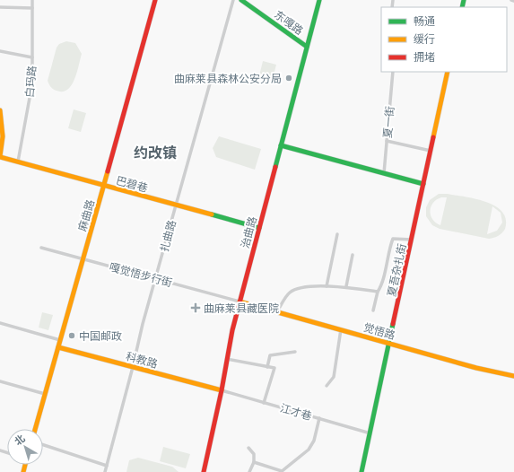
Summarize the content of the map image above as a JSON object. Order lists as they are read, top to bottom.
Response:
{
  "streets": {
    "main road": [
      "东嘎路",
      "巴碧巷",
      "麻曲路",
      "治曲路",
      "夏吾杂扎街",
      "觉悟路",
      "科教路"
    ],
    "street": [
      "白玛路",
      "夏一街",
      "扎曲路",
      "嘎觉悟步行街",
      "江才巷"
    ]
  },
  "crossings": [
    ["东嘎路", "治曲路"],
    ["白玛路", "巴碧巷"],
    ["巴碧巷", "麻曲路"],
    ["巴碧巷", "治曲路"],
    ["巴碧巷", "扎曲路"],
    ["麻曲路", "嘎觉悟步行街"],
    ["麻曲路", "科教路"],
    ["治曲路", "嘎觉悟步行街"],
    ["治曲路", "觉悟路"],
    ["治曲路", "科教路"],
    ["治曲路", "江才巷"],
    ["扎曲路", "嘎觉悟步行街"],
    ["扎曲路", "科教路"],
    ["夏吾杂扎街", "觉悟路"],
    ["夏吾杂扎街", "江才巷"],
    ["嘎觉悟步行街", "觉悟路"],
    ["科教路", "江才巷"]
  ],
  "districts": ["约改镇"],
  "places": {
    "other": ["曲麻莱县森林公安分局", "中国邮政"],
    "health": ["曲麻莱县藏医院"]
  },
  "legend": ["畅通", "缓行", "拥堵"],
  "north": "top left"
}
